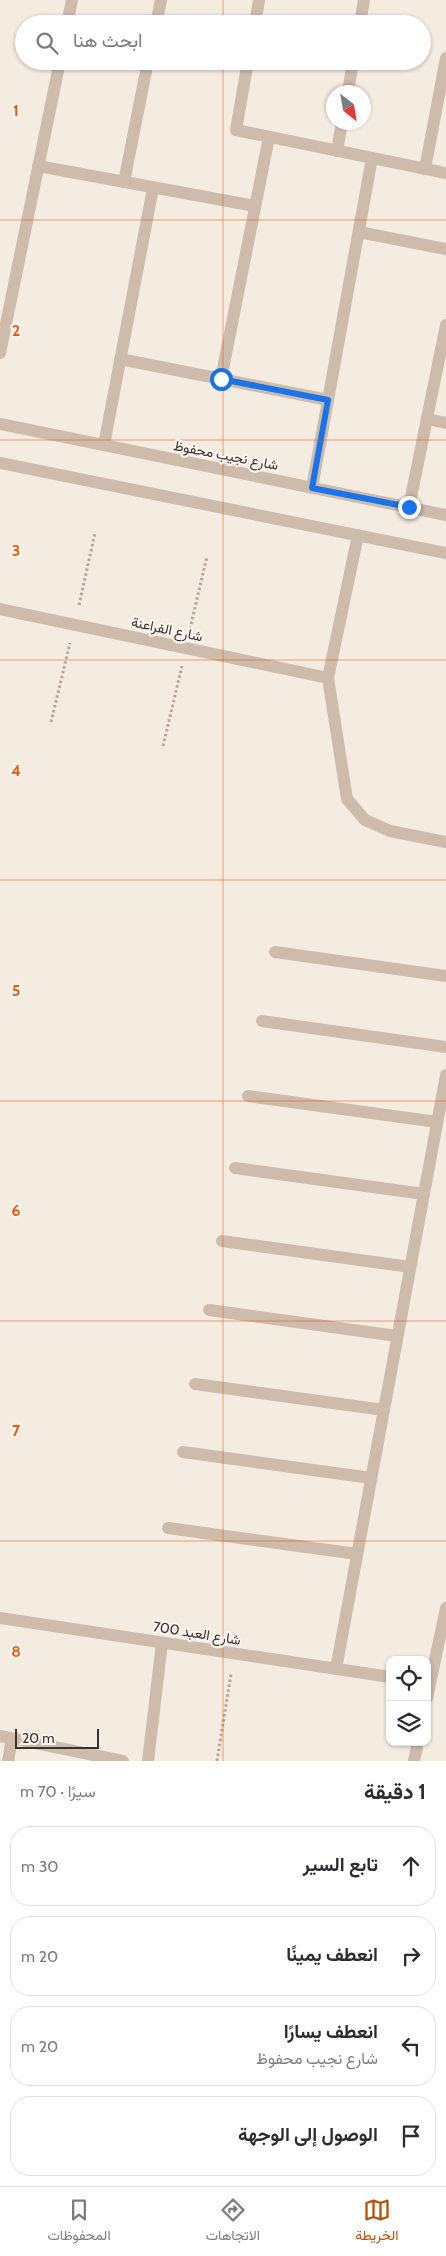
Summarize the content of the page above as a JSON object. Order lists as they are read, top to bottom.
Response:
{
  "streets": {
    "street": ["شارع نجيب محفوظ", "شارع الفراعنة", "شارع العبد 700"]
  },
  "scale_bar": "20 m",
  "north": "bottom right",
  "page": {
    "search": "ابحث هنا",
    "scale": "20 m",
    "heading": ["1 دقيقة", "سيرًا · 70 m"],
    "list": [
      ["تابع السير", "30 m"],
      ["انعطف يمينًا", "20 m"],
      ["انعطف يسارًا", "شارع نجيب محفوظ", "20 m"],
      "الوصول إلى الوجهة"
    ],
    "nav": ["الخريطة", "الاتجاهات", "المحفوظات"]
  },
  "grid": {
    "rows": [
      "1",
      "2",
      "3",
      "4",
      "5",
      "6",
      "7",
      "8"
    ]
  }
}
